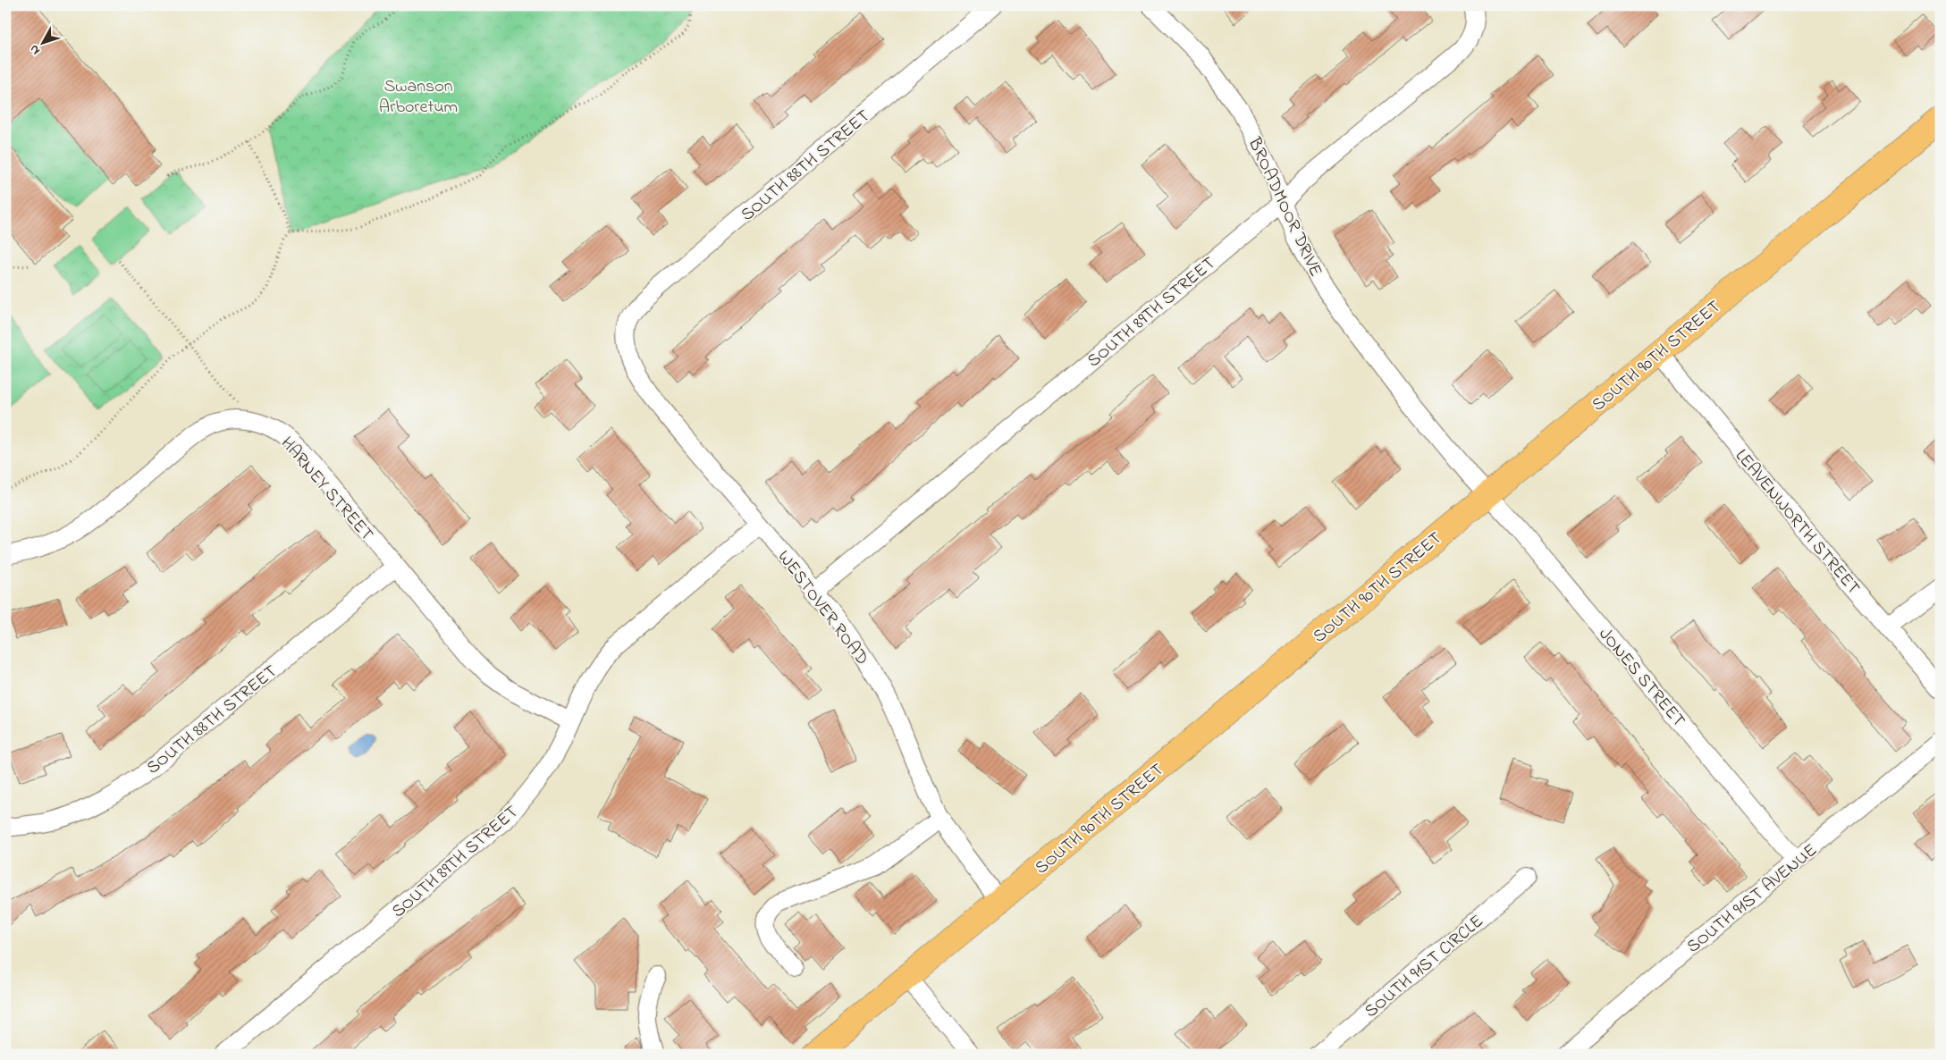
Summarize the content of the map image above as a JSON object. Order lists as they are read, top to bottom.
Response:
{
  "streets": {
    "main road": ["SOUTH 90TH STREET"],
    "street": [
      "SOUTH 88TH STREET",
      "BROADMOOR DRIVE",
      "SOUTH 89TH STREET",
      "HARNEY STREET",
      "LEAVENWORTH STREET",
      "WESTOVER ROAD",
      "JONES STREET",
      "SOUTH 91ST AVENUE",
      "SOUTH 91ST CIRCLE"
    ]
  },
  "crossings": [
    ["SOUTH 88TH STREET", "HARNEY STREET"],
    ["SOUTH 88TH STREET", "WESTOVER ROAD"],
    ["BROADMOOR DRIVE", "SOUTH 89TH STREET"],
    ["BROADMOOR DRIVE", "SOUTH 90TH STREET"],
    ["BROADMOOR DRIVE", "JONES STREET"],
    ["SOUTH 89TH STREET", "HARNEY STREET"],
    ["SOUTH 89TH STREET", "WESTOVER ROAD"],
    ["SOUTH 90TH STREET", "LEAVENWORTH STREET"],
    ["SOUTH 90TH STREET", "WESTOVER ROAD"],
    ["SOUTH 90TH STREET", "JONES STREET"],
    ["JONES STREET", "SOUTH 91ST AVENUE"]
  ],
  "parks": ["Swanson Arboretum"],
  "north": "bottom left"
}
